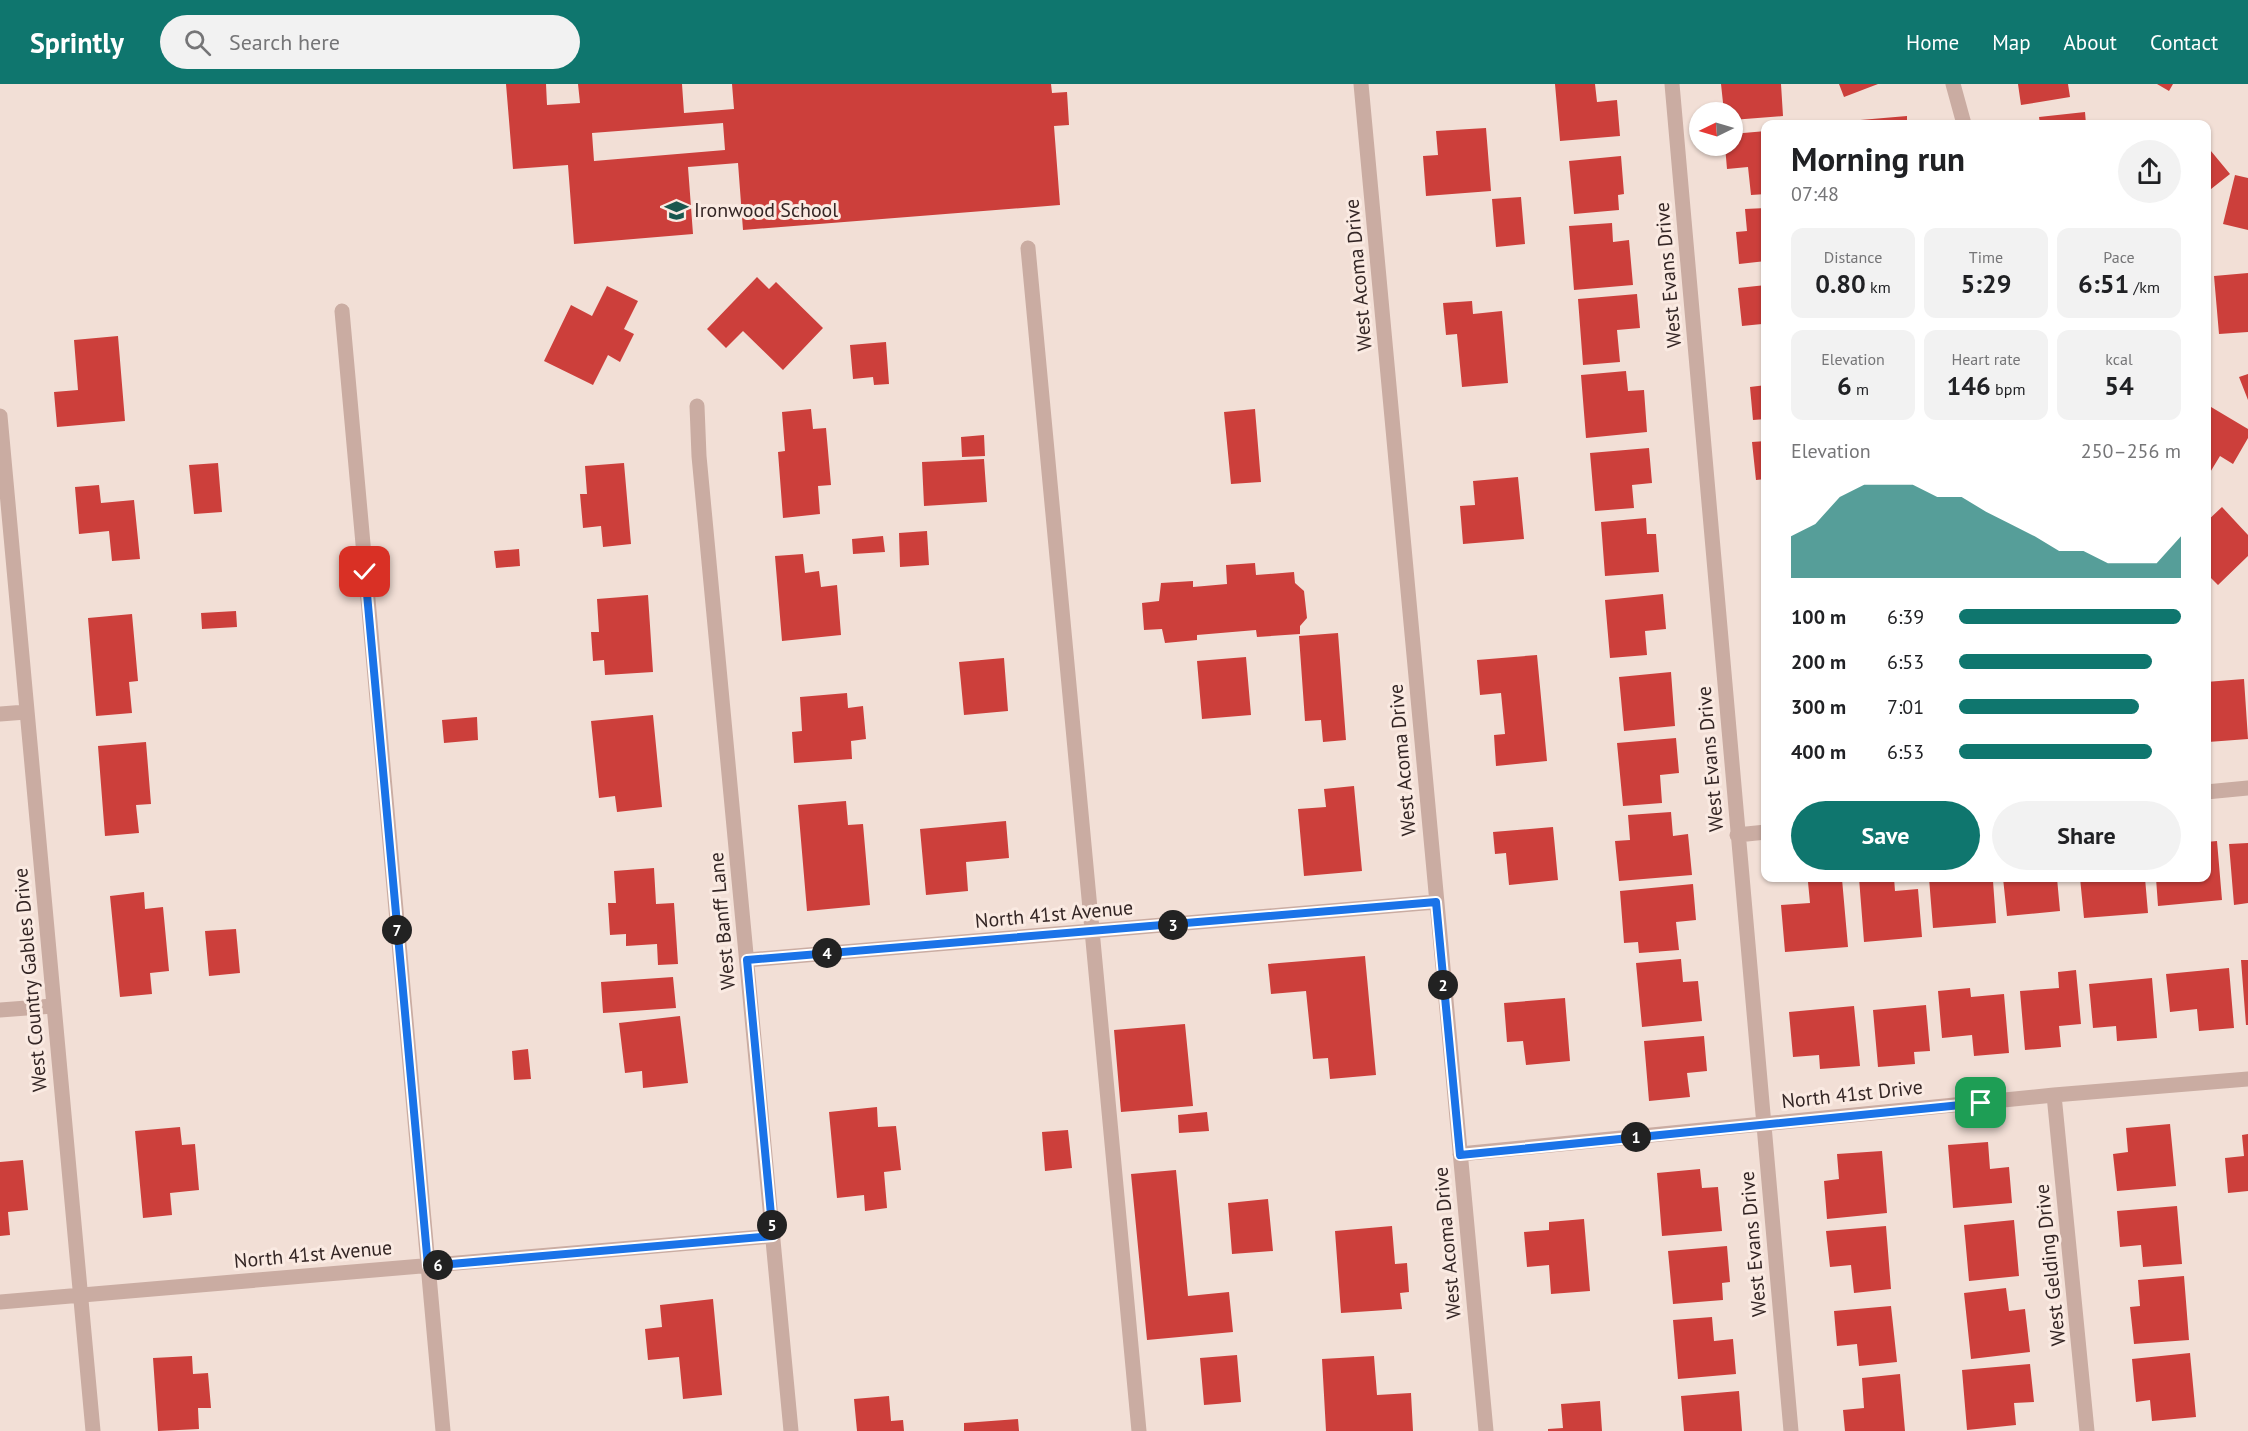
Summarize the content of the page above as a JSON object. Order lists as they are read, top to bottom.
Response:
{
  "streets": {
    "street": [
      "West Acoma Drive",
      "West Evans Drive",
      "North 41st Avenue",
      "West Banff Lane",
      "West Country Gables Drive",
      "North 41st Drive",
      "West Gelding Drive"
    ]
  },
  "crossings": [
    ["West Acoma Drive", "North 41st Avenue"],
    ["West Acoma Drive", "North 41st Drive"],
    ["West Evans Drive", "North 41st Drive"],
    ["North 41st Avenue", "West Banff Lane"],
    ["North 41st Avenue", "West Country Gables Drive"],
    ["North 41st Drive", "West Gelding Drive"]
  ],
  "places": {
    "school or university": ["Ironwood School"]
  },
  "north": "left",
  "page": {
    "header": "Sprintly",
    "search": "Search here",
    "nav": [
      "Home",
      "Map",
      "About",
      "Contact"
    ],
    "heading": ["Morning run", "07:48"],
    "stats": [
      ["Distance", "0.80 km"],
      ["Time", "5:29"],
      ["Pace", "6:51 /km"],
      ["Elevation", "6 m"],
      ["Heart rate", "146 bpm"],
      ["kcal", "54"]
    ],
    "chart": ["Elevation", "250–256 m"],
    "list": [
      {
        "name": "100 m",
        "note": "6:39"
      },
      {
        "name": "200 m",
        "note": "6:53"
      },
      {
        "name": "300 m",
        "note": "7:01"
      },
      {
        "name": "400 m",
        "note": "6:53"
      }
    ],
    "buttons": ["Save", "Share"],
    "pins": [
      "3",
      "7",
      "4",
      "2",
      "1",
      "5",
      "6"
    ]
  }
}
